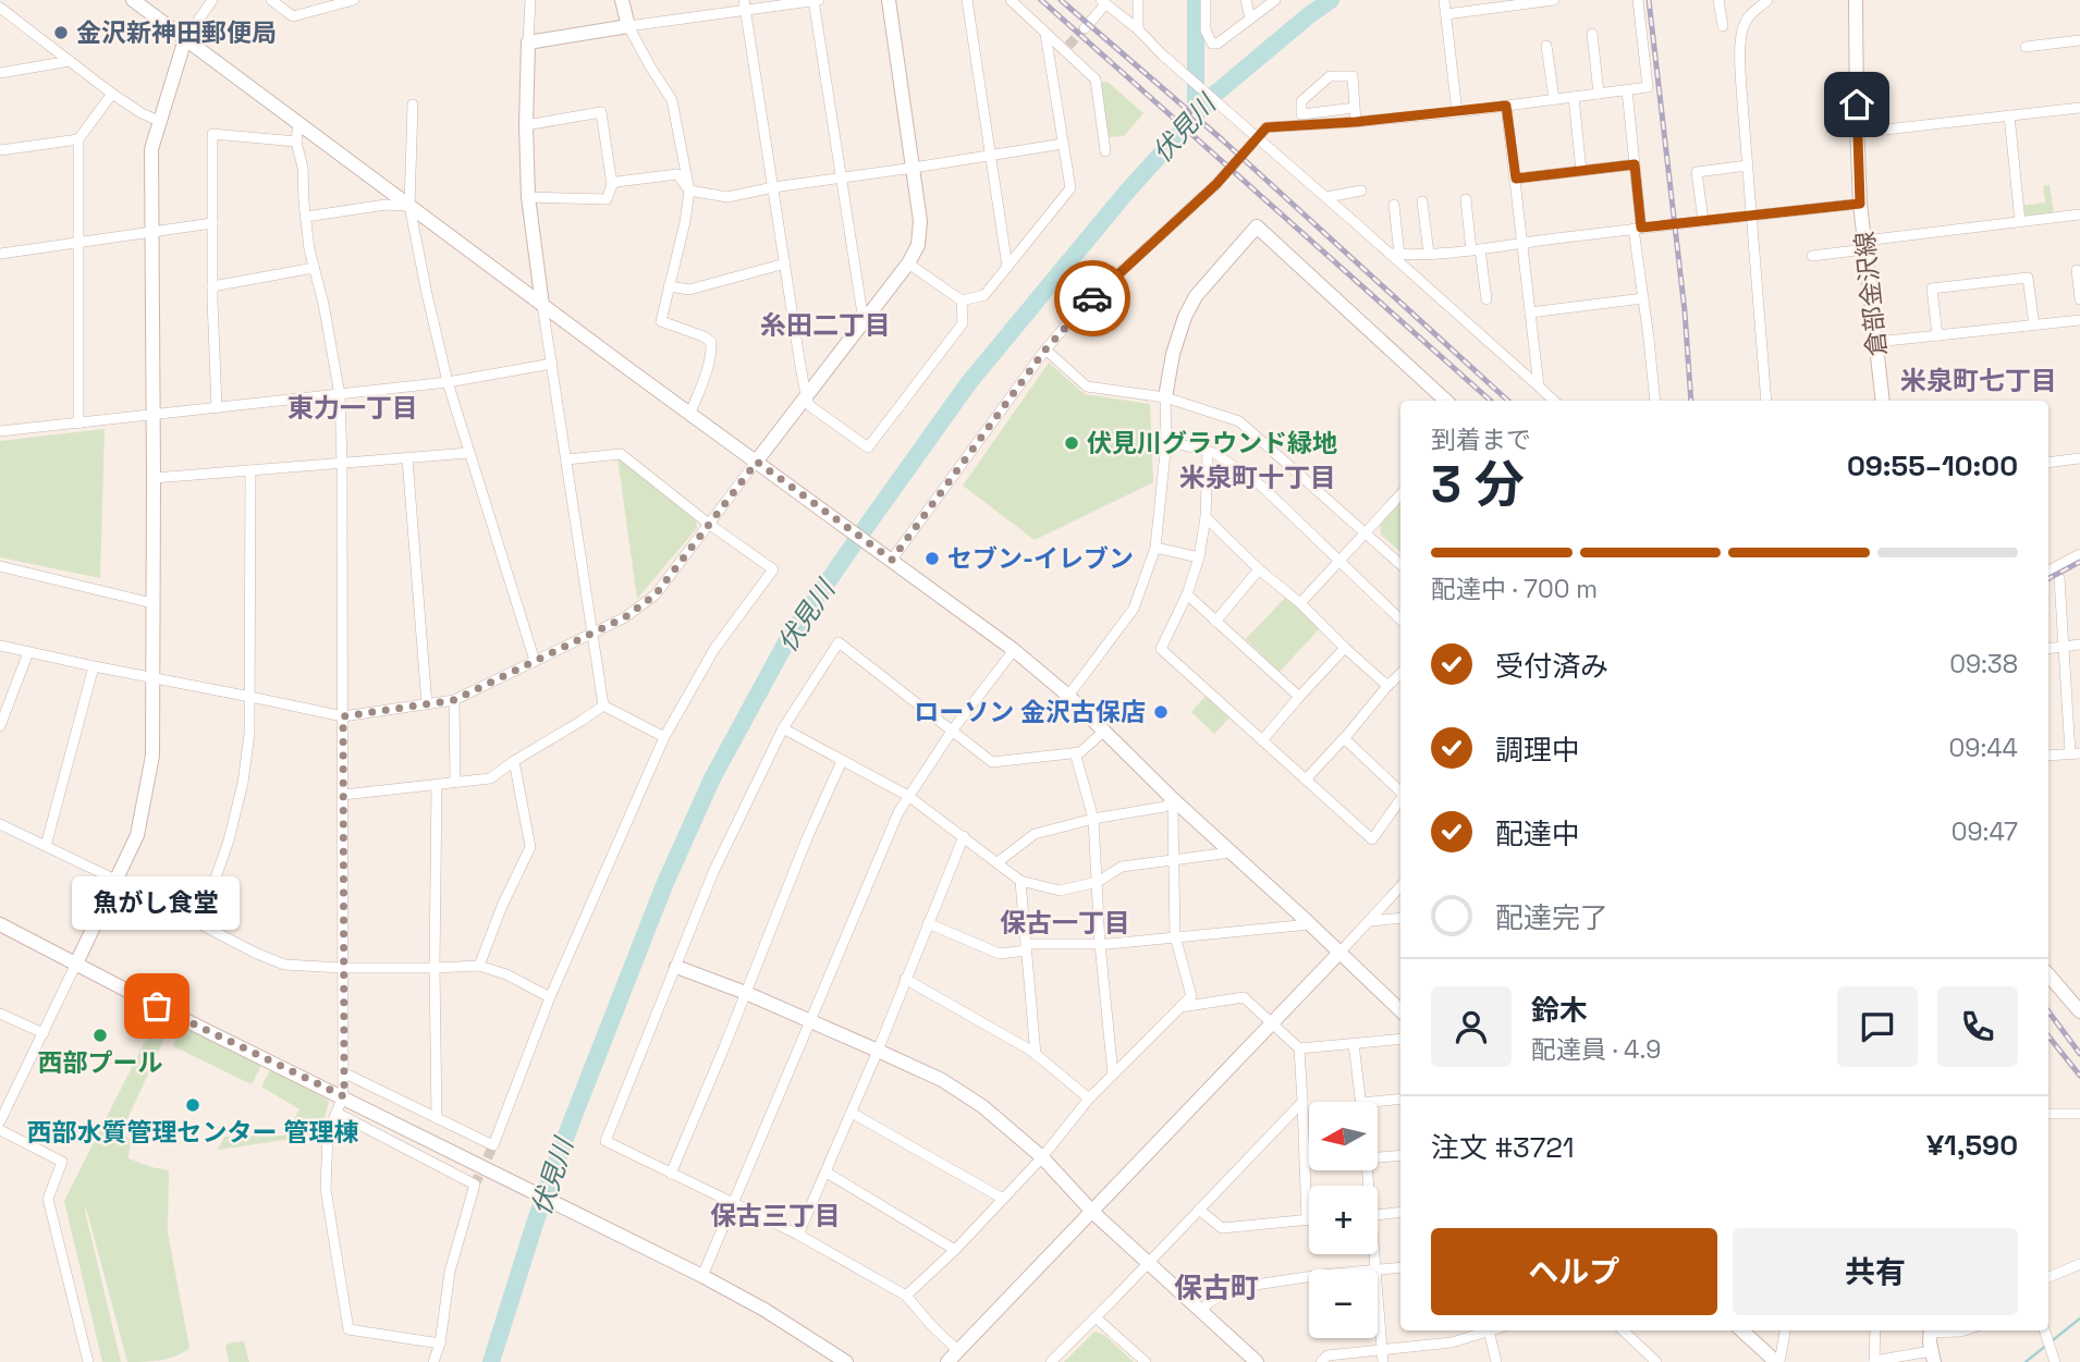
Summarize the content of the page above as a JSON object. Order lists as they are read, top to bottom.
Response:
{
  "streets": {
    "street": ["倉部金沢線"]
  },
  "districts": [
    "糸田二丁目",
    "米泉町七丁目",
    "東力一丁目",
    "米泉町十丁目",
    "保古一丁目",
    "保古三丁目",
    "保古町"
  ],
  "water": ["伏見川"],
  "places": [
    "金沢新神田郵便局",
    "伏見川グラウンド緑地",
    "セブン-イレブン",
    "ローソン 金沢古保店",
    "魚がし食堂",
    "西部プール",
    "西部水質管理センター 管理棟"
  ],
  "north": "left",
  "page": {
    "heading": ["3 分", "到着まで", "09:55–10:00"],
    "panel": [
      "鈴木",
      "配達員 · 4.9",
      "注文 #3721",
      "¥1,590"
    ],
    "bar": "配達中 · 700 m",
    "list": [
      ["受付済み", "09:38"],
      ["調理中", "09:44"],
      ["配達中", "09:47"],
      "配達完了"
    ],
    "bubble": "魚がし食堂",
    "map_buttons": ["+", "−"],
    "buttons": ["ヘルプ", "共有"]
  }
}
